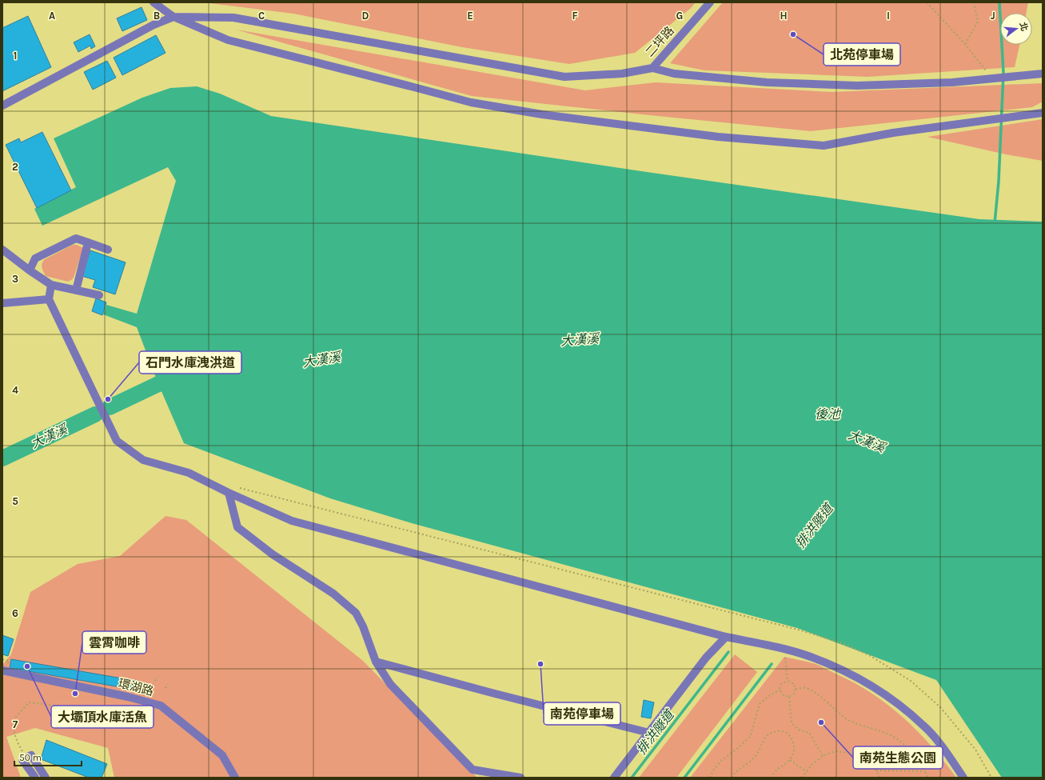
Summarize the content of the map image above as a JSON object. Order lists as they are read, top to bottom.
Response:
{
  "streets": {
    "street": ["二坪路", "環湖路"]
  },
  "water": ["大漢溪", "後池", "排洪隧道"],
  "places": [
    "北苑停車場",
    "石門水庫洩洪道",
    "南苑停車場",
    "大壩頂水庫活魚",
    "雲霄咖啡",
    "南苑生態公園"
  ],
  "scale_bar": "50 m",
  "north": "right",
  "grid": {
    "columns": [
      "A",
      "B",
      "C",
      "D",
      "E",
      "F",
      "G",
      "H",
      "I",
      "J"
    ],
    "rows": [
      "1",
      "2",
      "3",
      "4",
      "5",
      "6",
      "7"
    ]
  }
}
